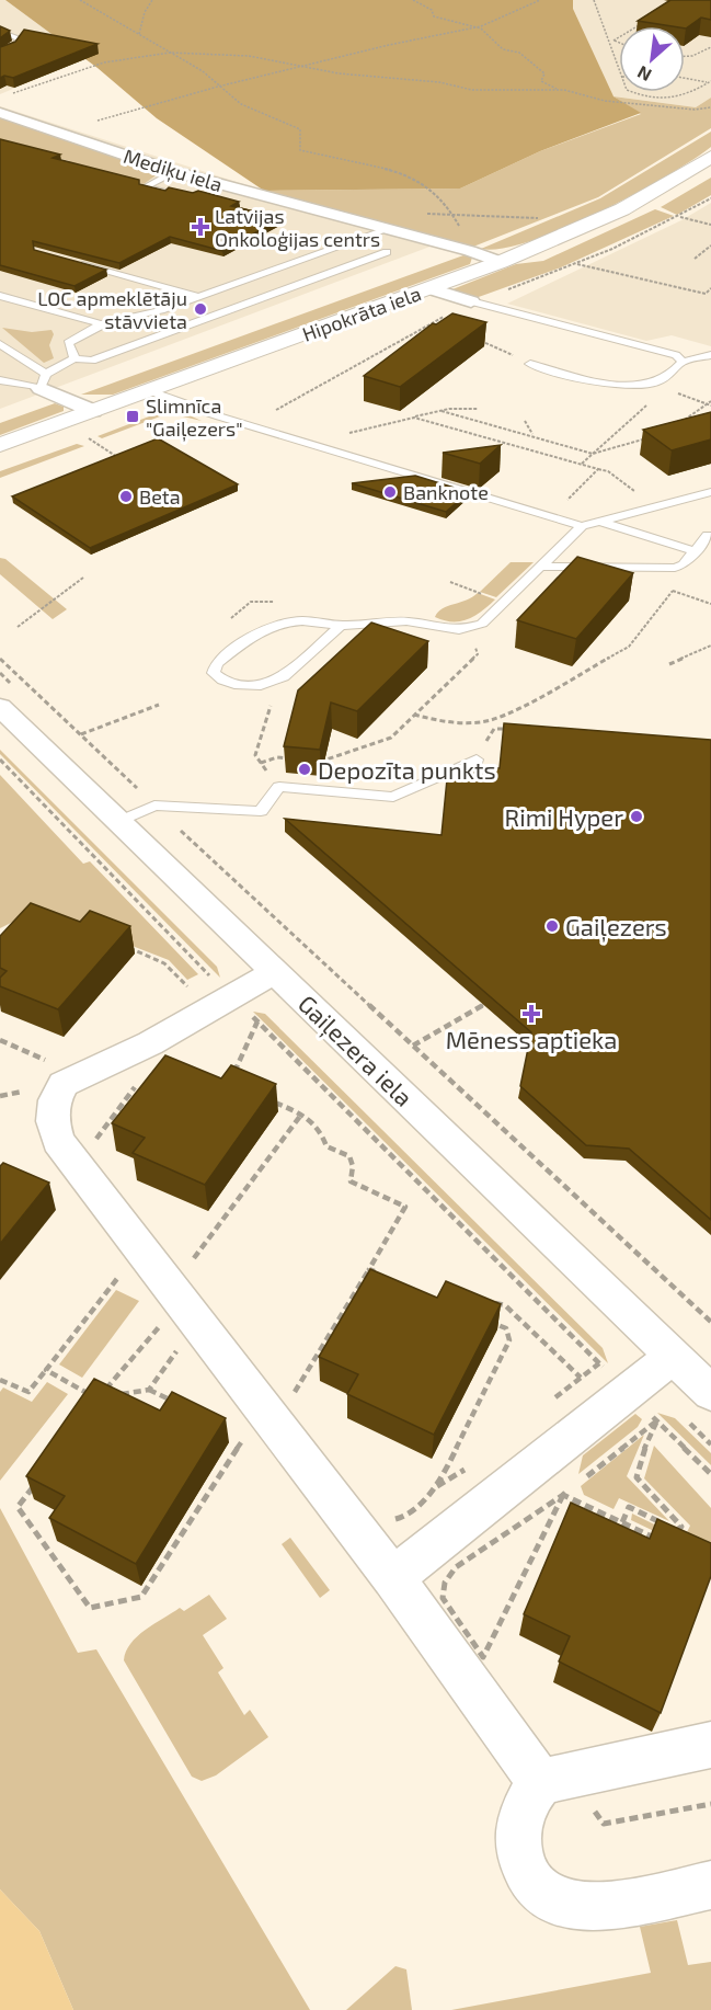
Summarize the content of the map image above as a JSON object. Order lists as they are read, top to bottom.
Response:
{
  "streets": {
    "street": ["Mediķu iela", "Hipokrāta iela", "Gaiļezera iela"]
  },
  "crossings": [
    ["Mediķu iela", "Hipokrāta iela"]
  ],
  "places": {
    "health": ["Latvijas Onkoloģijas centrs", "Mēness aptieka"],
    "other": [
      "LOC apmeklētāju stāvvieta",
      "Banknote",
      "Beta",
      "Depozīta punkts",
      "Rimi Hyper",
      "Gaiļezers"
    ],
    "transit": ["Slimnīca \"Gaiļezers\""]
  },
  "north": "bottom left"
}
